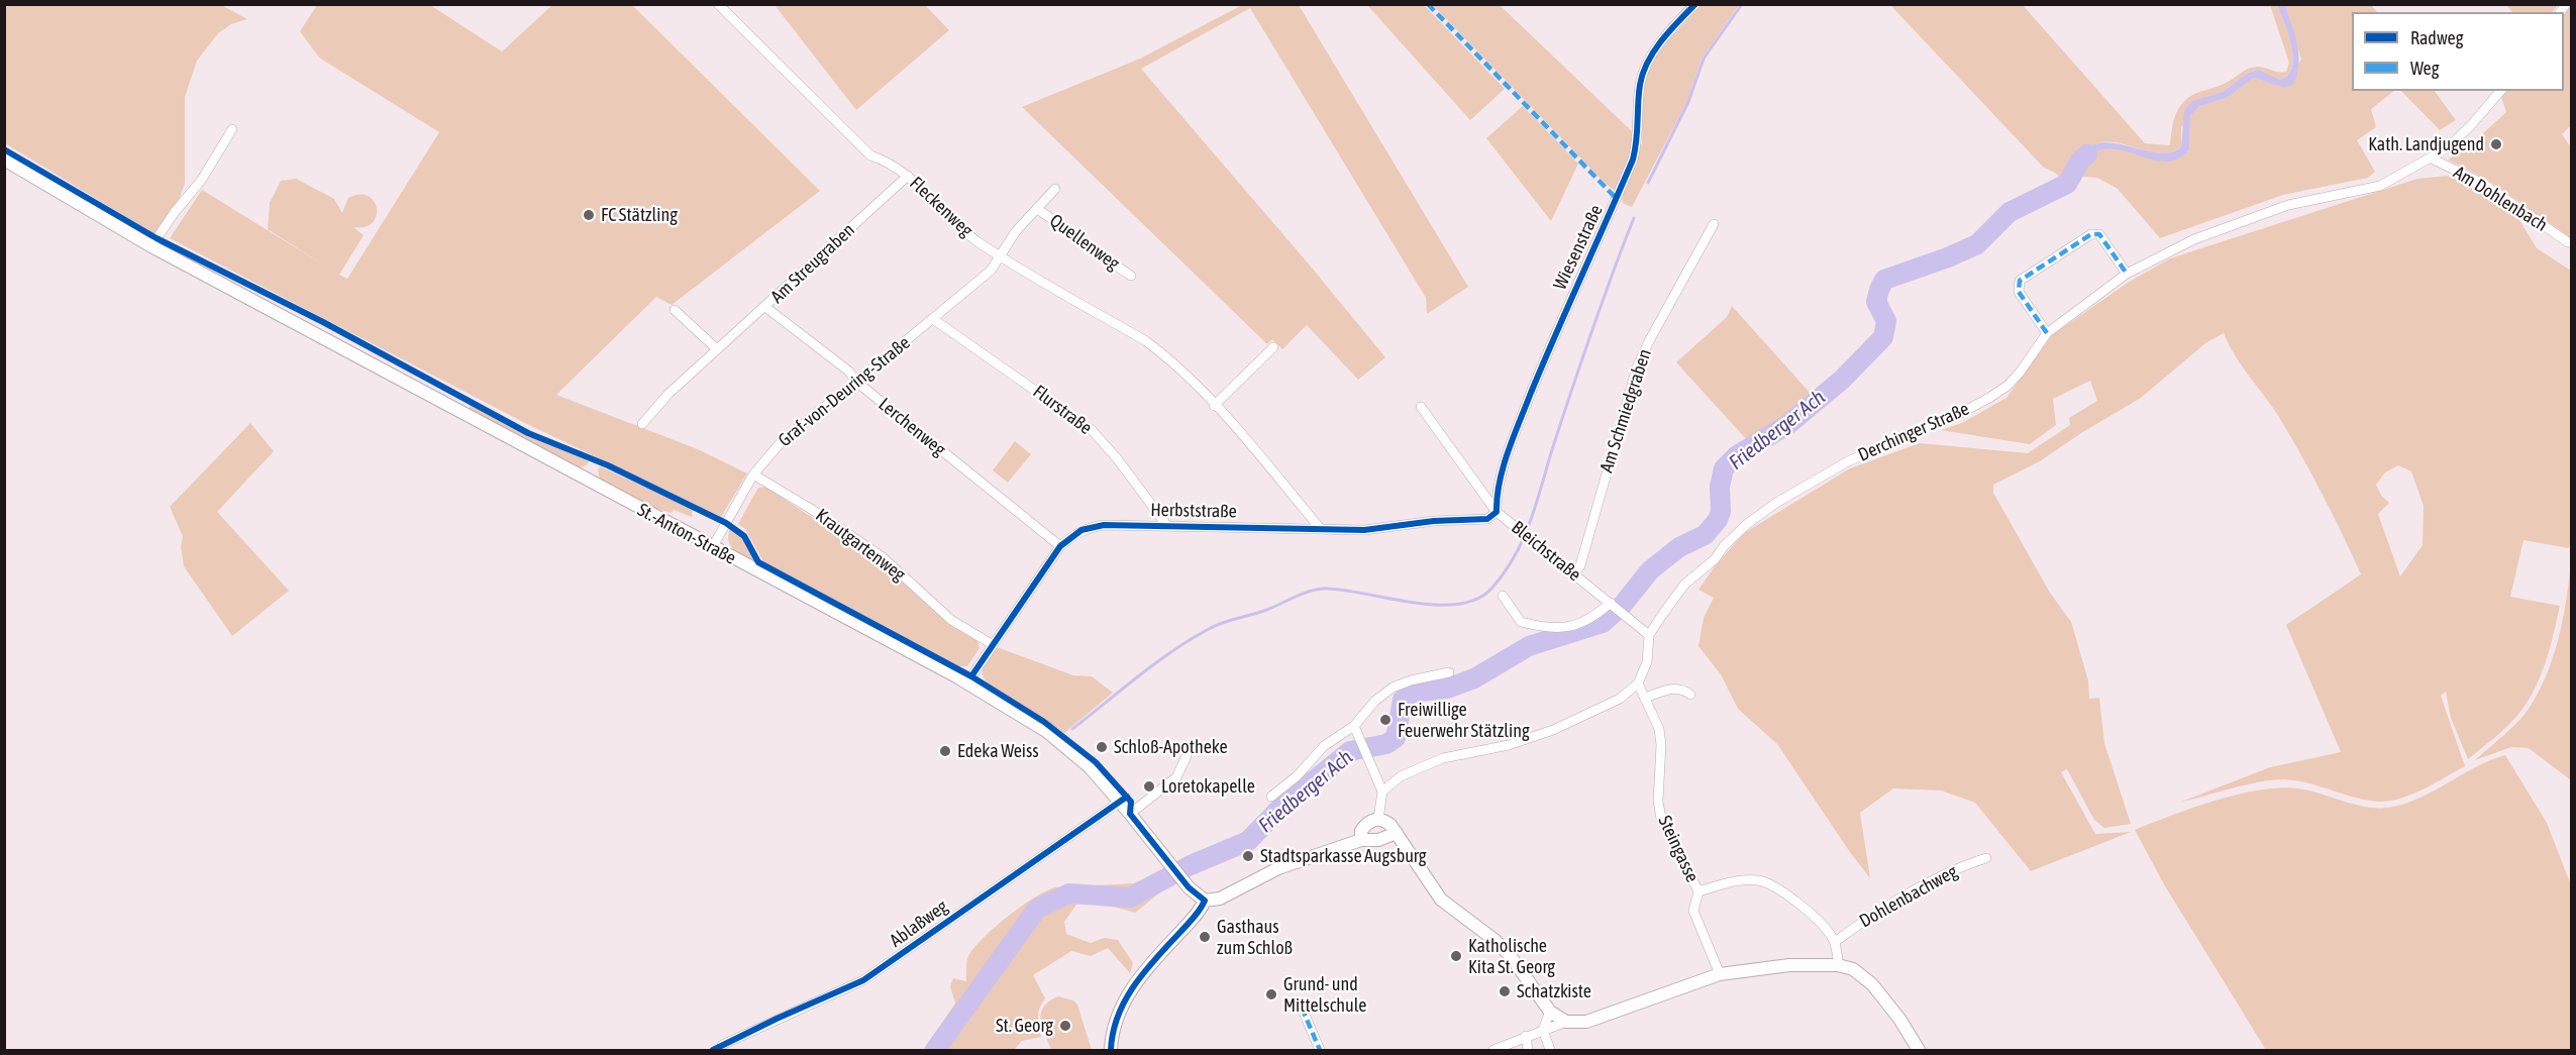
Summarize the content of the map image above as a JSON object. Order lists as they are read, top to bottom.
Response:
{
  "streets": {
    "street": [
      "Am Dohlenbach",
      "Fleckenweg",
      "Quellenweg",
      "Wiesenstraße",
      "Am Streugraben",
      "Graf-von-Deuring-Straße",
      "Flurstraße",
      "Am Schmiedgraben",
      "Lerchenweg",
      "Derchinger Straße",
      "Herbststraße",
      "St.-Anton-Straße",
      "Krautgartenweg",
      "Bleichstraße",
      "Steingasse",
      "Dohlenbachweg",
      "Ablaßweg"
    ]
  },
  "crossings": [
    ["Am Dohlenbach", "Derchinger Straße"],
    ["Fleckenweg", "Quellenweg"],
    ["Fleckenweg", "Am Streugraben"],
    ["Fleckenweg", "Graf-von-Deuring-Straße"],
    ["Fleckenweg", "Herbststraße"],
    ["Quellenweg", "Graf-von-Deuring-Straße"],
    ["Wiesenstraße", "Herbststraße"],
    ["Wiesenstraße", "Bleichstraße"],
    ["Am Streugraben", "Lerchenweg"],
    ["Graf-von-Deuring-Straße", "Flurstraße"],
    ["Graf-von-Deuring-Straße", "Lerchenweg"],
    ["Graf-von-Deuring-Straße", "St.-Anton-Straße"],
    ["Graf-von-Deuring-Straße", "Krautgartenweg"],
    ["Flurstraße", "Herbststraße"],
    ["Am Schmiedgraben", "Bleichstraße"],
    ["Lerchenweg", "Herbststraße"],
    ["Derchinger Straße", "Bleichstraße"],
    ["Derchinger Straße", "Steingasse"],
    ["Herbststraße", "St.-Anton-Straße"],
    ["Herbststraße", "Krautgartenweg"],
    ["Herbststraße", "Bleichstraße"],
    ["St.-Anton-Straße", "Ablaßweg"],
    ["Steingasse", "Dohlenbachweg"]
  ],
  "water": ["Friedberger Ach"],
  "places": [
    "Kath. Landjugend",
    "FC Stätzling",
    "Freiwillige Feuerwehr Stätzling",
    "Schloß-Apotheke",
    "Edeka Weiss",
    "Loretokapelle",
    "Stadtsparkasse Augsburg",
    "Gasthaus zum Schloß",
    "Katholische Kita St. Georg",
    "Schatzkiste",
    "Grund- und Mittelschule",
    "St. Georg"
  ],
  "legend": ["Radweg", "Weg"]
}
